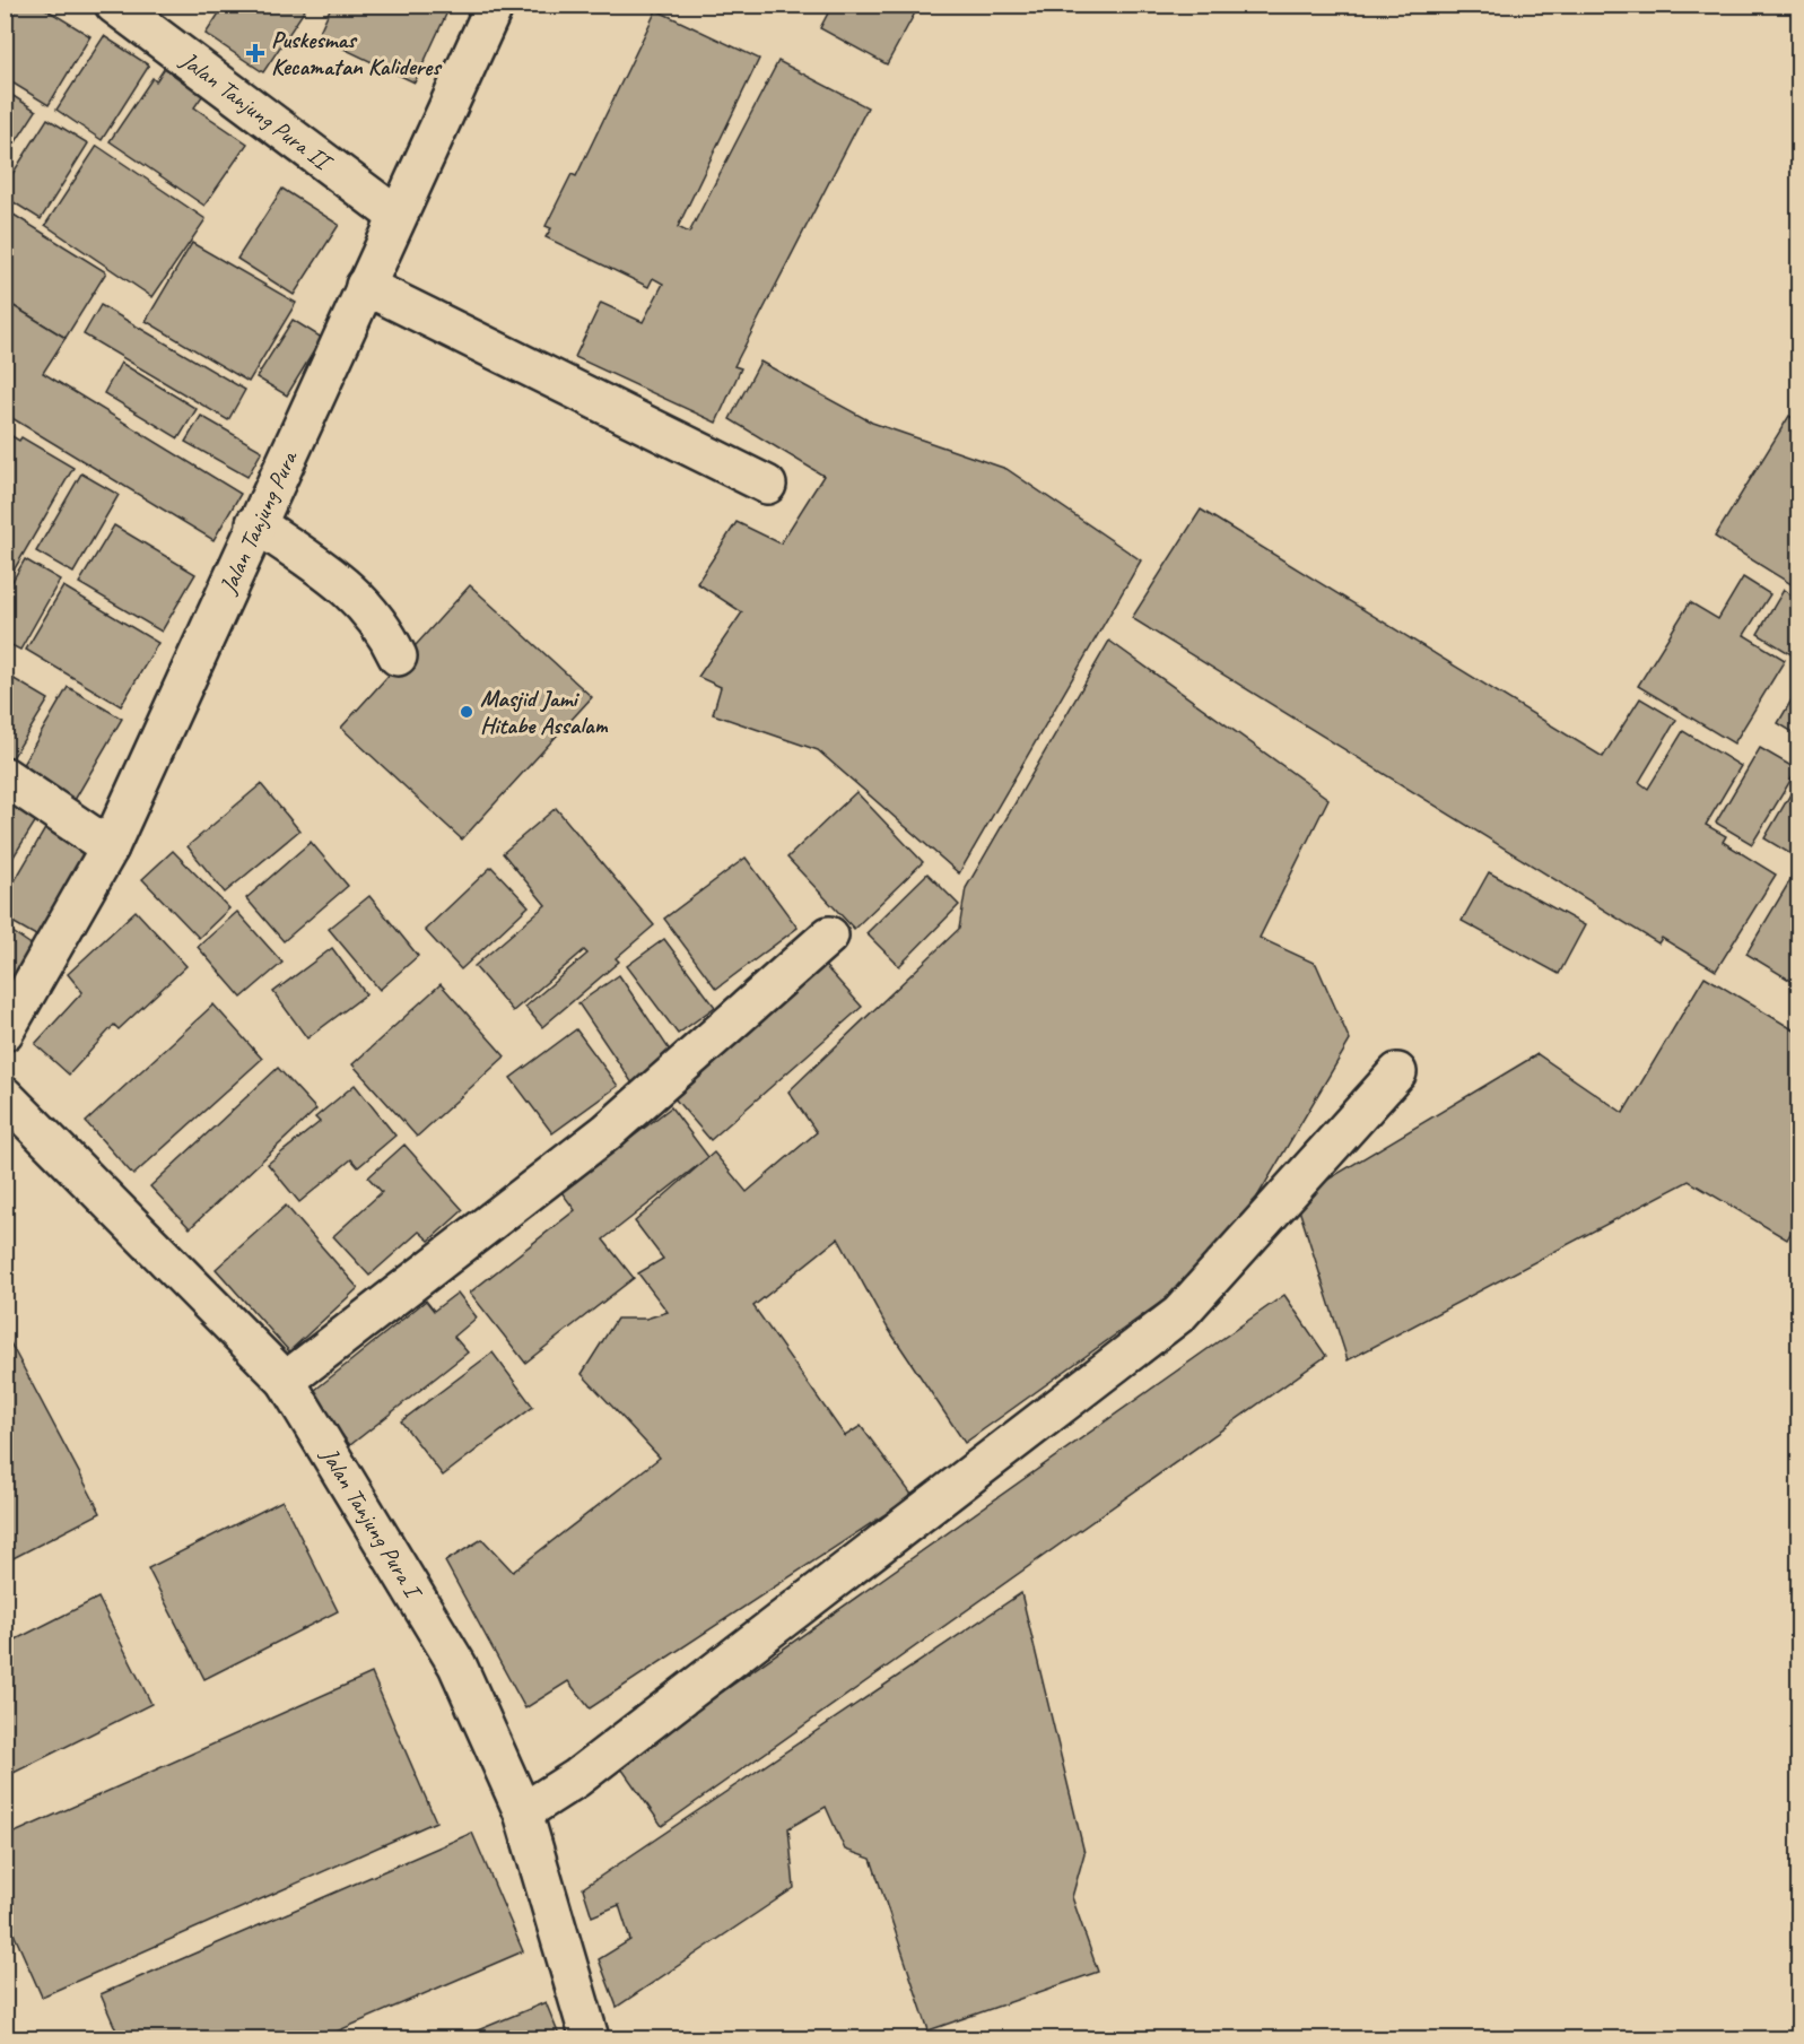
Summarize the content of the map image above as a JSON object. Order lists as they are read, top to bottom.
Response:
{
  "streets": {
    "street": ["Jalan Tanjung Pura II", "Jalan Tanjung Pura", "Jalan Tanjung Pura I"]
  },
  "crossings": [
    ["Jalan Tanjung Pura II", "Jalan Tanjung Pura"]
  ],
  "places": {
    "health": ["Puskesmas Kecamatan Kalideres"],
    "other": ["Masjid Jami Hitabe Assalam"]
  }
}
